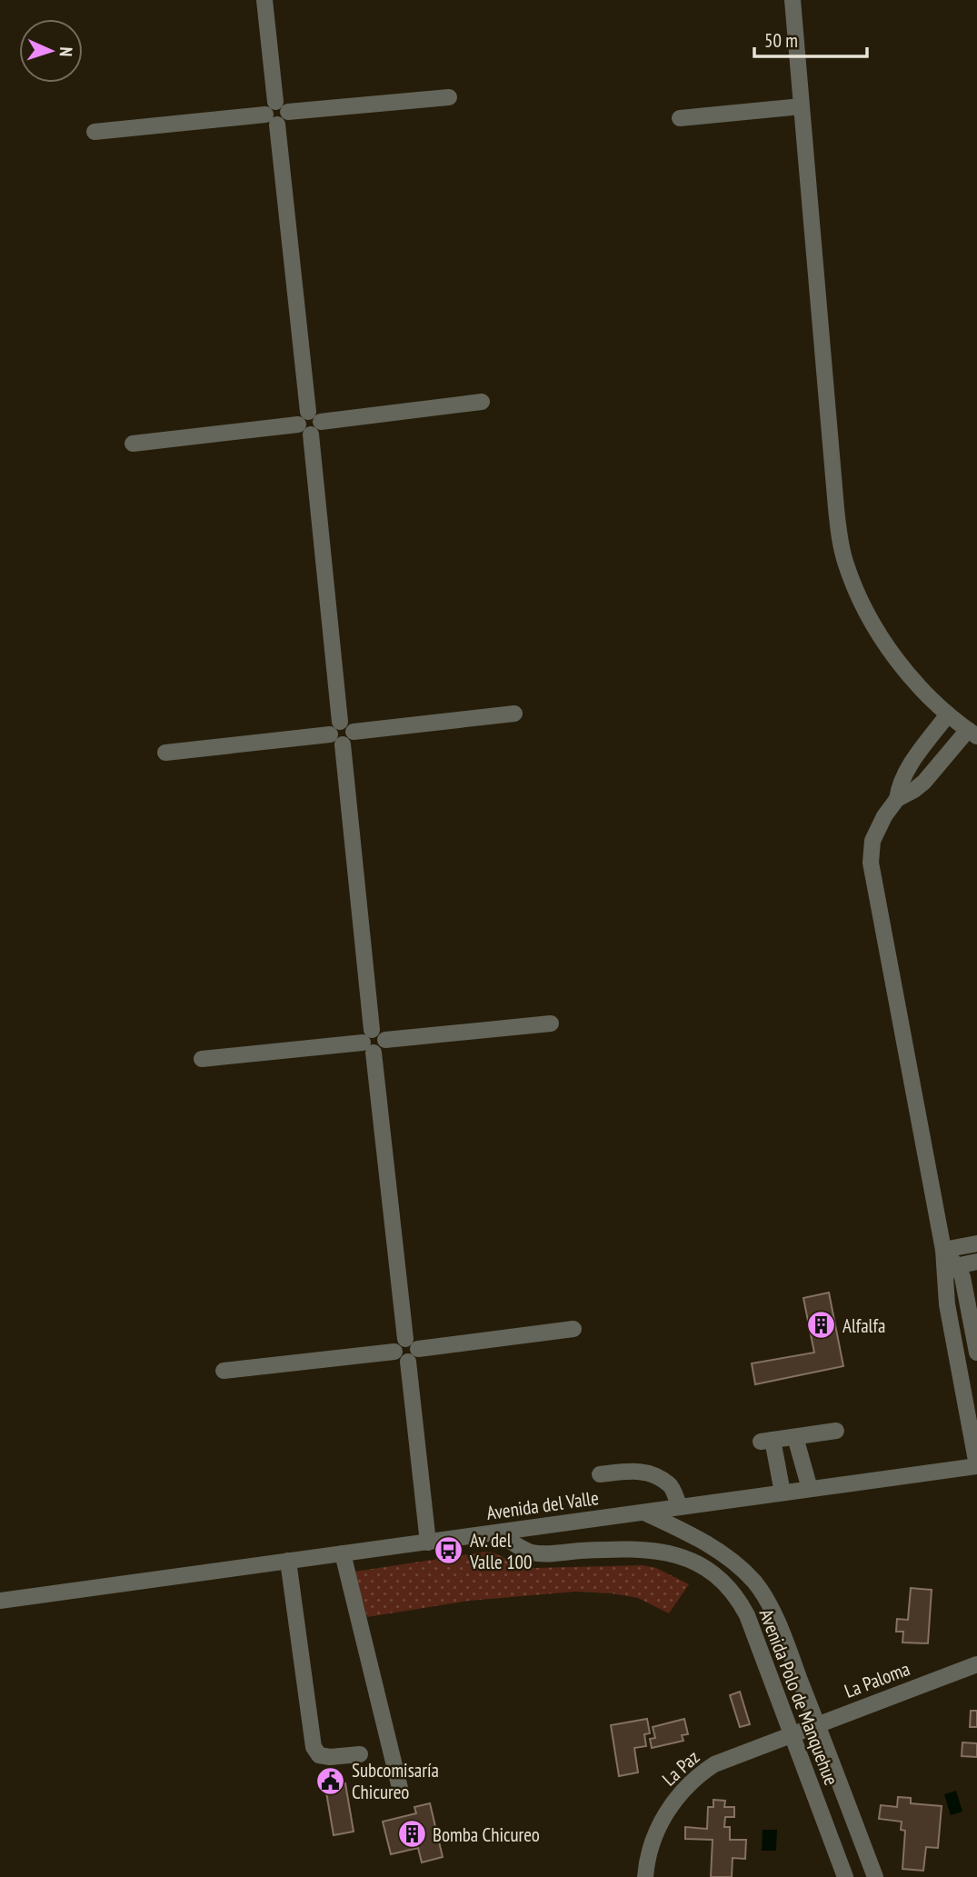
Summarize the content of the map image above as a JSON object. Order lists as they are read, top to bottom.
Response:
{
  "streets": {
    "street": [
      "Avenida del Valle",
      "La Paloma",
      "Avenida Polo de Manquehue",
      "La Paz"
    ]
  },
  "crossings": [
    ["Avenida del Valle", "Avenida Polo de Manquehue"],
    ["La Paloma", "Avenida Polo de Manquehue"],
    ["La Paloma", "La Paz"],
    ["Avenida Polo de Manquehue", "La Paz"]
  ],
  "places": {
    "building": ["Alfalfa", "Bomba Chicureo"],
    "bus stop": ["Av. del Valle 100"],
    "public building": ["Subcomisaría Chicureo"]
  },
  "scale_bar": "50 m",
  "north": "right"
}
